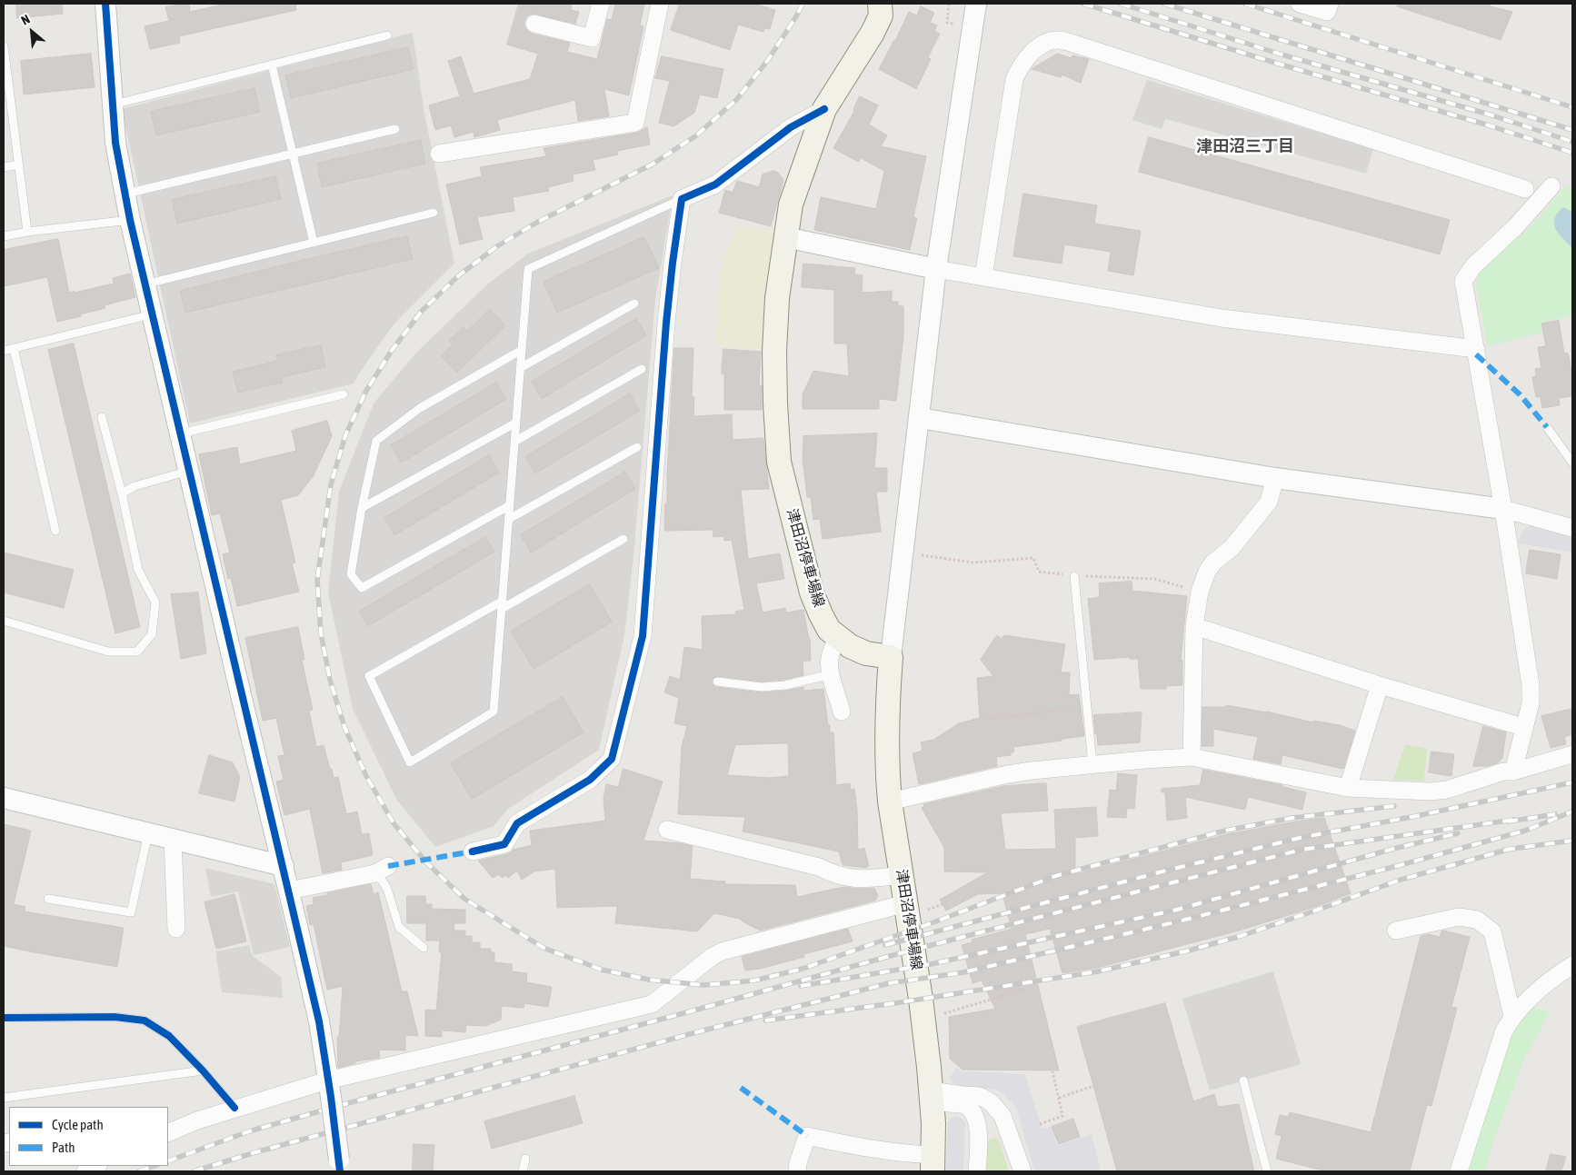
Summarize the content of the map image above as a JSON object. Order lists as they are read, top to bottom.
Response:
{
  "streets": {
    "main road": ["津田沼停車場線"]
  },
  "districts": ["津田沼三丁目"],
  "legend": ["Cycle path", "Path"],
  "north": "top left"
}
